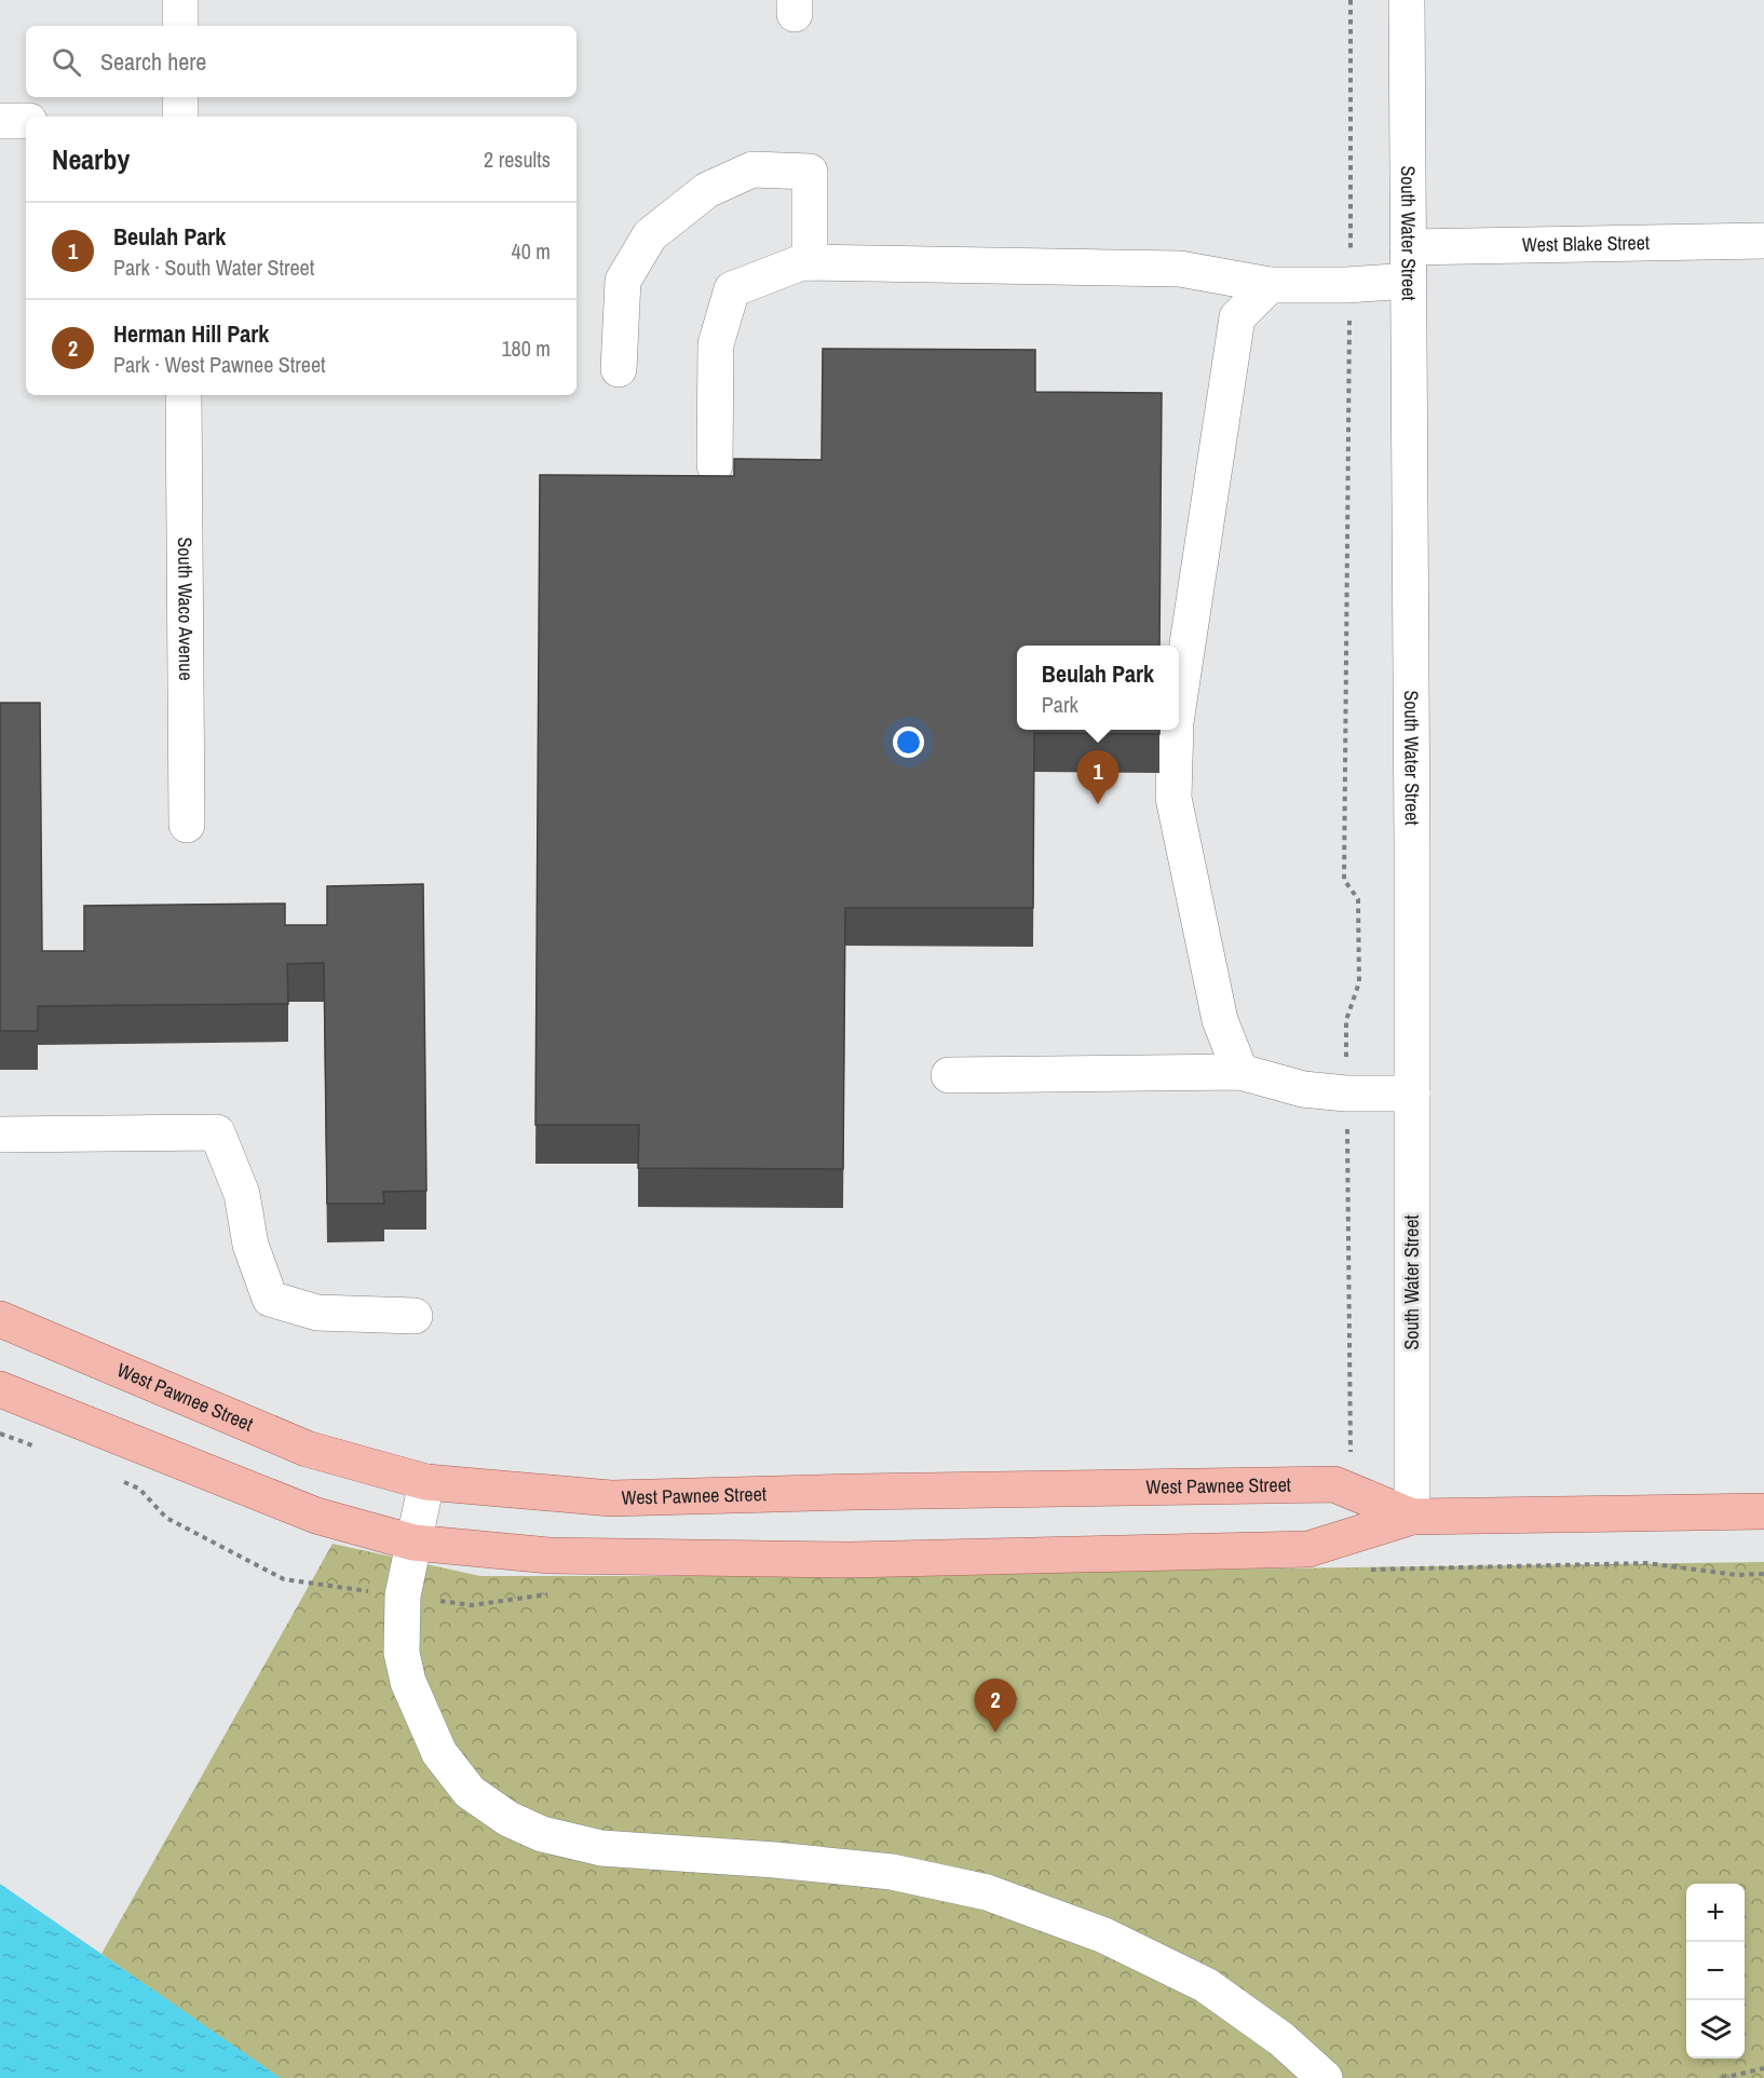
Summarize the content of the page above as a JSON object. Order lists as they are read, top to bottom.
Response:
{
  "streets": {
    "main road": ["West Pawnee Street"],
    "street": ["South Water Street", "West Blake Street", "South Waco Avenue"]
  },
  "crossings": [
    ["South Water Street", "West Blake Street"],
    ["South Water Street", "West Pawnee Street"]
  ],
  "page": {
    "search": "Search here",
    "heading": ["Nearby", "2 results"],
    "list": [
      {
        "mark": "1",
        "name": "Beulah Park",
        "note": "Park · South Water Street",
        "value": "40 m"
      },
      {
        "mark": "2",
        "name": "Herman Hill Park",
        "note": "Park · West Pawnee Street",
        "value": "180 m"
      }
    ],
    "popup": ["Beulah Park", "Park"],
    "pins": ["1", "2"],
    "map_buttons": ["+", "−"]
  }
}
